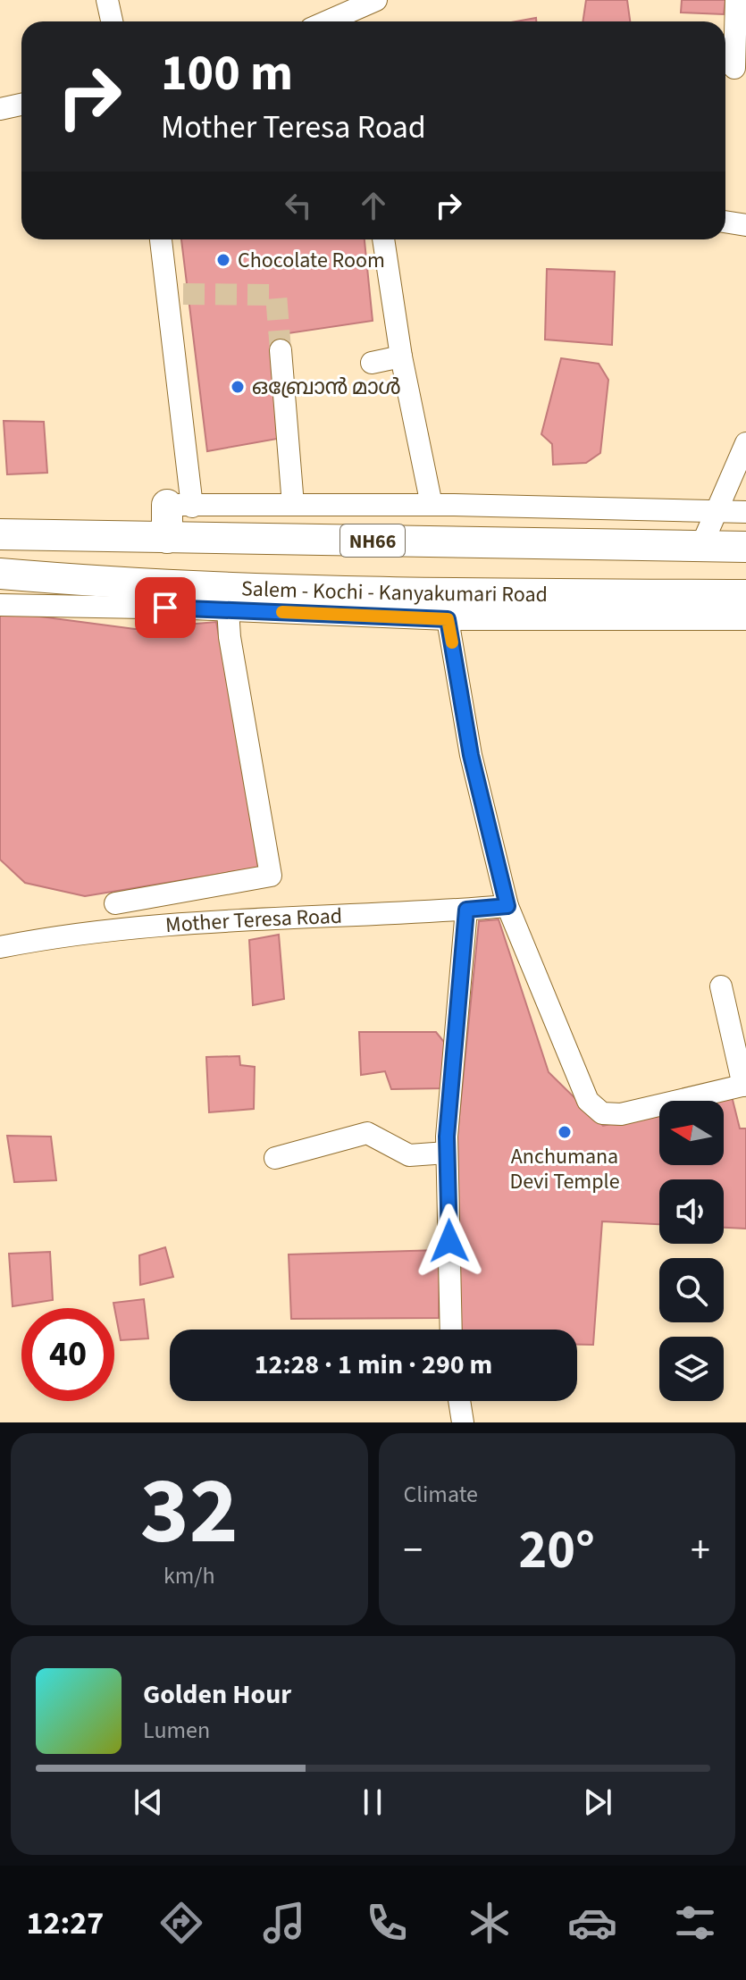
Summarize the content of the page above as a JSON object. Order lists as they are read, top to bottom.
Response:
{
  "streets": {
    "highway": ["NH66", "Salem - Kochi - Kanyakumari Road"],
    "street": ["Mother Teresa Road"]
  },
  "places": ["Chocolate Room", "ഒബ്രോൻ മാൾ", "Anchumana Devi Temple"],
  "north": "left",
  "page": {
    "turn": ["100 m", "Mother Teresa Road"],
    "limit": "40",
    "trip": "12:28 · 1 min · 290 m",
    "tile": [
      ["32", "km/h"],
      "Climate"
    ],
    "heat": ["−", "20°", "+"],
    "song": ["Golden Hour", "Lumen"],
    "tabs": "12:27"
  }
}
